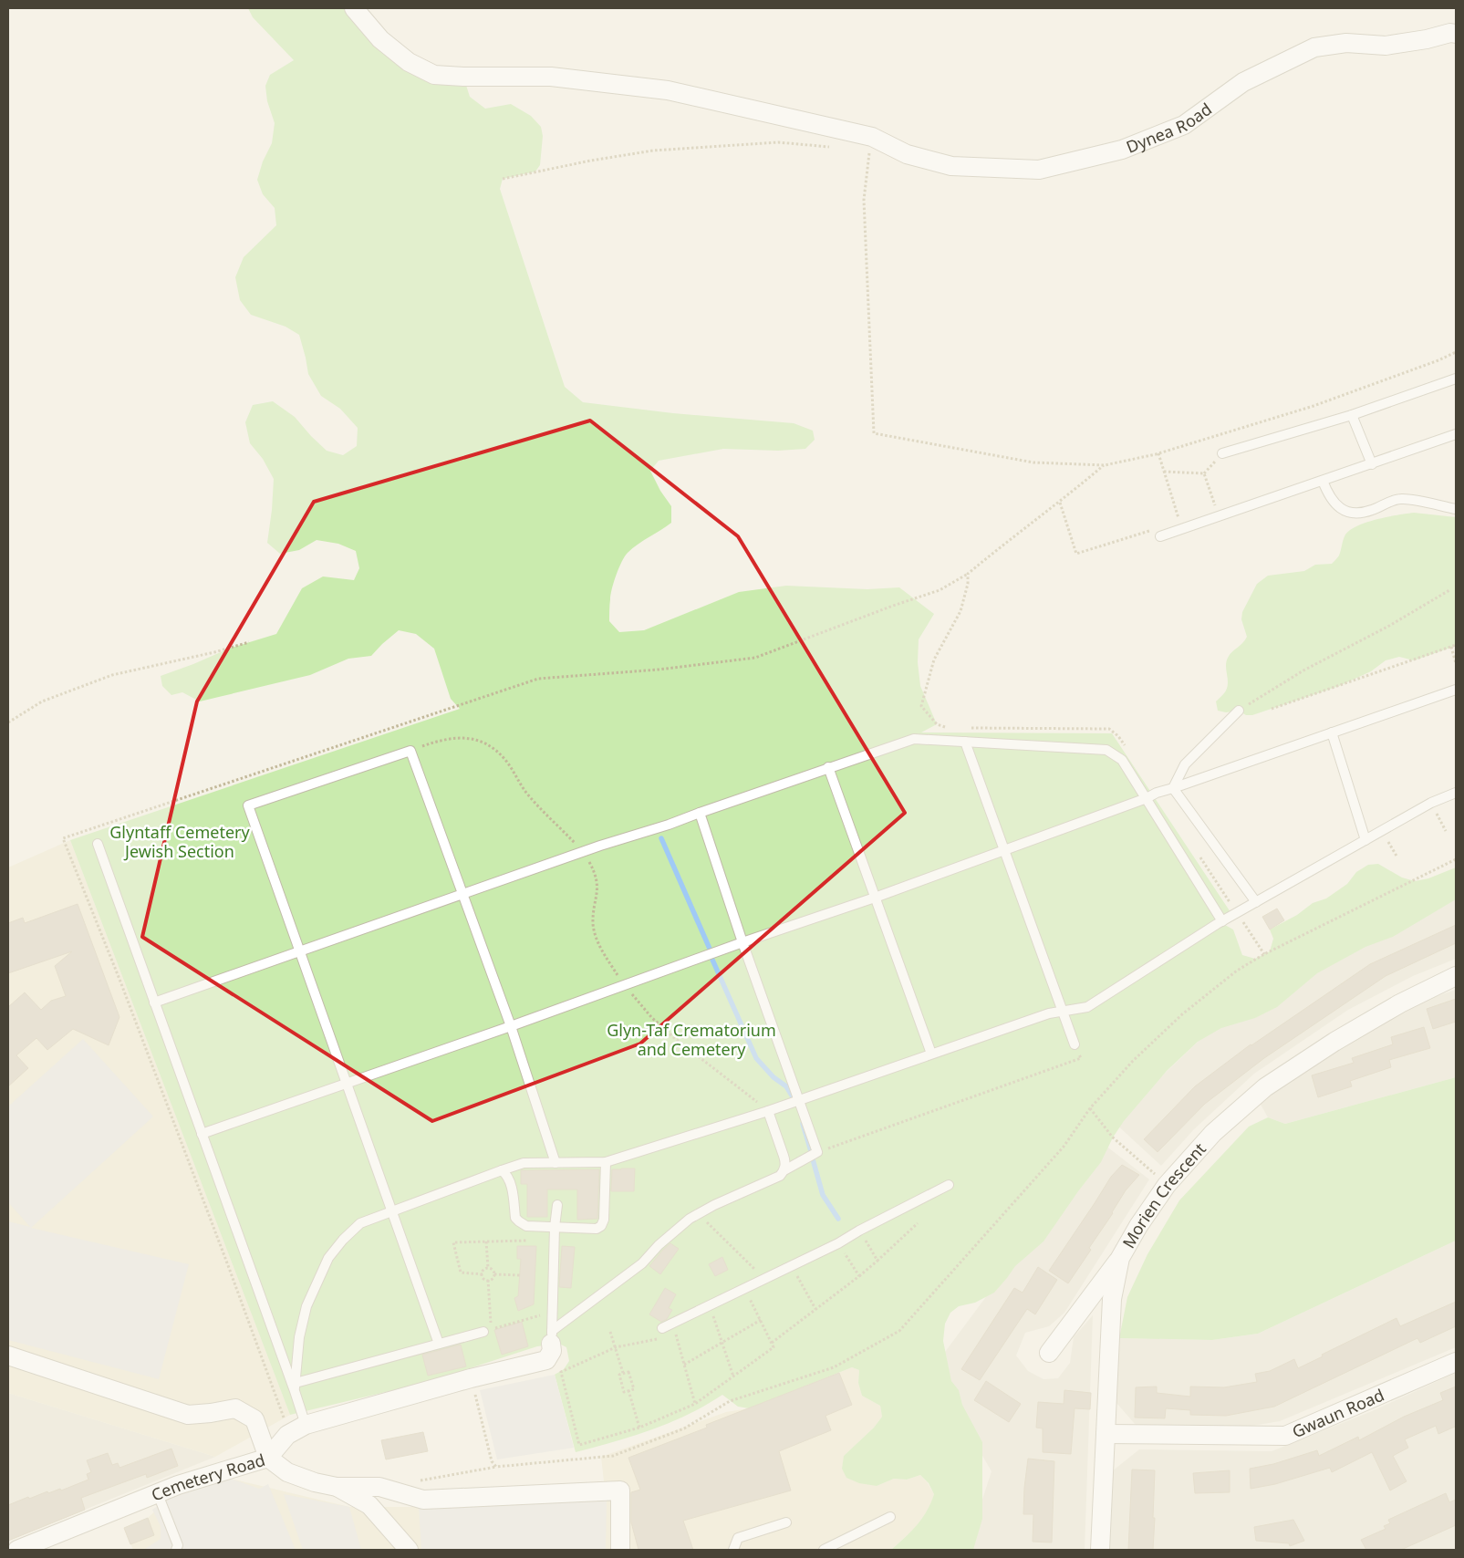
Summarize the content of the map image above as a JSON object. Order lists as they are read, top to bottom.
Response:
{
  "streets": {
    "street": [
      "Dynea Road",
      "Morien Crescent",
      "Gwaun Road",
      "Cemetery Road"
    ]
  },
  "crossings": [
    ["Morien Crescent", "Gwaun Road"]
  ],
  "parks": ["Glyntaff Cemetery Jewish Section", "Glyn-Taf Crematorium and Cemetery"]
}
